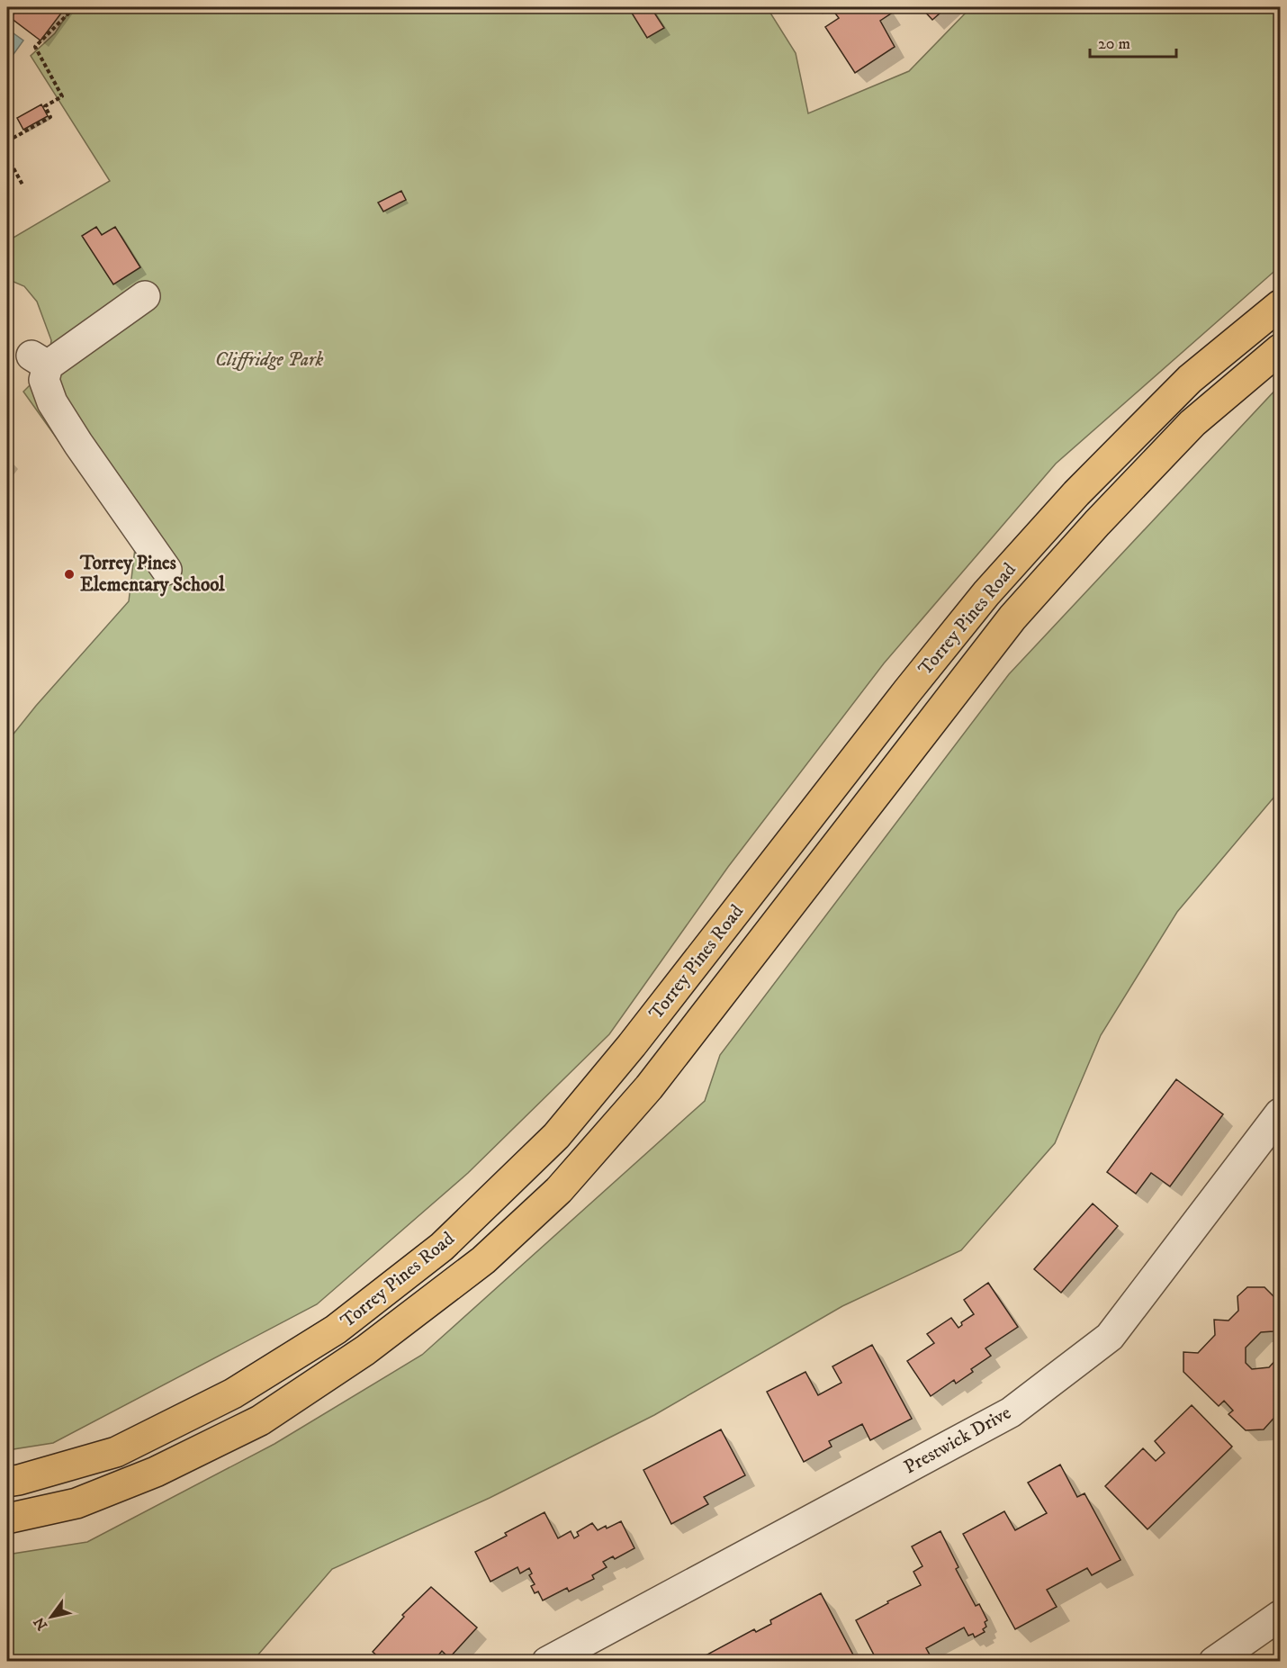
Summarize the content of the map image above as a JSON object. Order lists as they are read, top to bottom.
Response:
{
  "streets": {
    "main road": ["Torrey Pines Road"],
    "street": ["Prestwick Drive"]
  },
  "parks": ["Cliffridge Park"],
  "places": ["Torrey Pines Elementary School"],
  "scale_bar": "20 m",
  "north": "bottom left"
}
